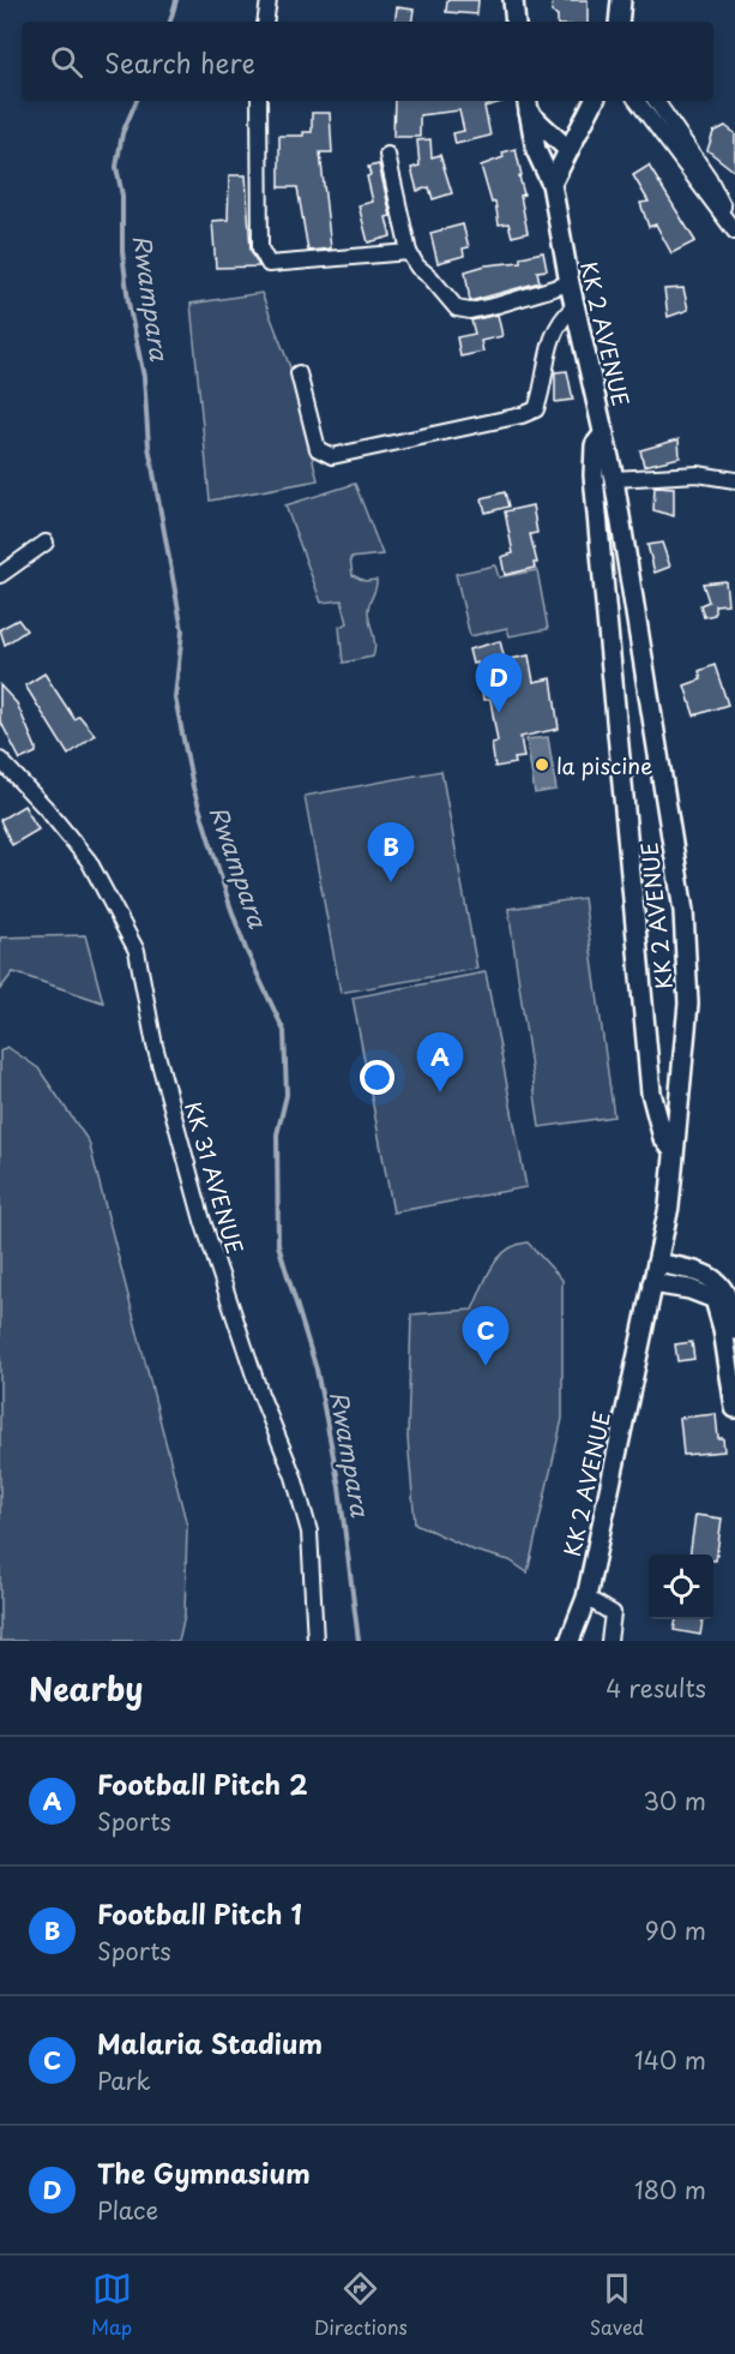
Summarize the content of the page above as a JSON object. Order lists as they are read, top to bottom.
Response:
{
  "streets": {
    "main road": ["KK 2 AVENUE"],
    "street": ["KK 31 AVENUE"]
  },
  "water": ["Rwampara"],
  "places": ["la piscine"],
  "page": {
    "search": "Search here",
    "pins": [
      "D",
      "B",
      "A",
      "C"
    ],
    "heading": ["Nearby", "4 results"],
    "list": [
      {
        "mark": "A",
        "name": "Football Pitch 2",
        "note": "Sports",
        "value": "30 m"
      },
      {
        "mark": "B",
        "name": "Football Pitch 1",
        "note": "Sports",
        "value": "90 m"
      },
      {
        "mark": "C",
        "name": "Malaria Stadium",
        "note": "Park",
        "value": "140 m"
      },
      {
        "mark": "D",
        "name": "The Gymnasium",
        "note": "Place",
        "value": "180 m"
      }
    ],
    "nav": ["Map", "Directions", "Saved"]
  }
}
